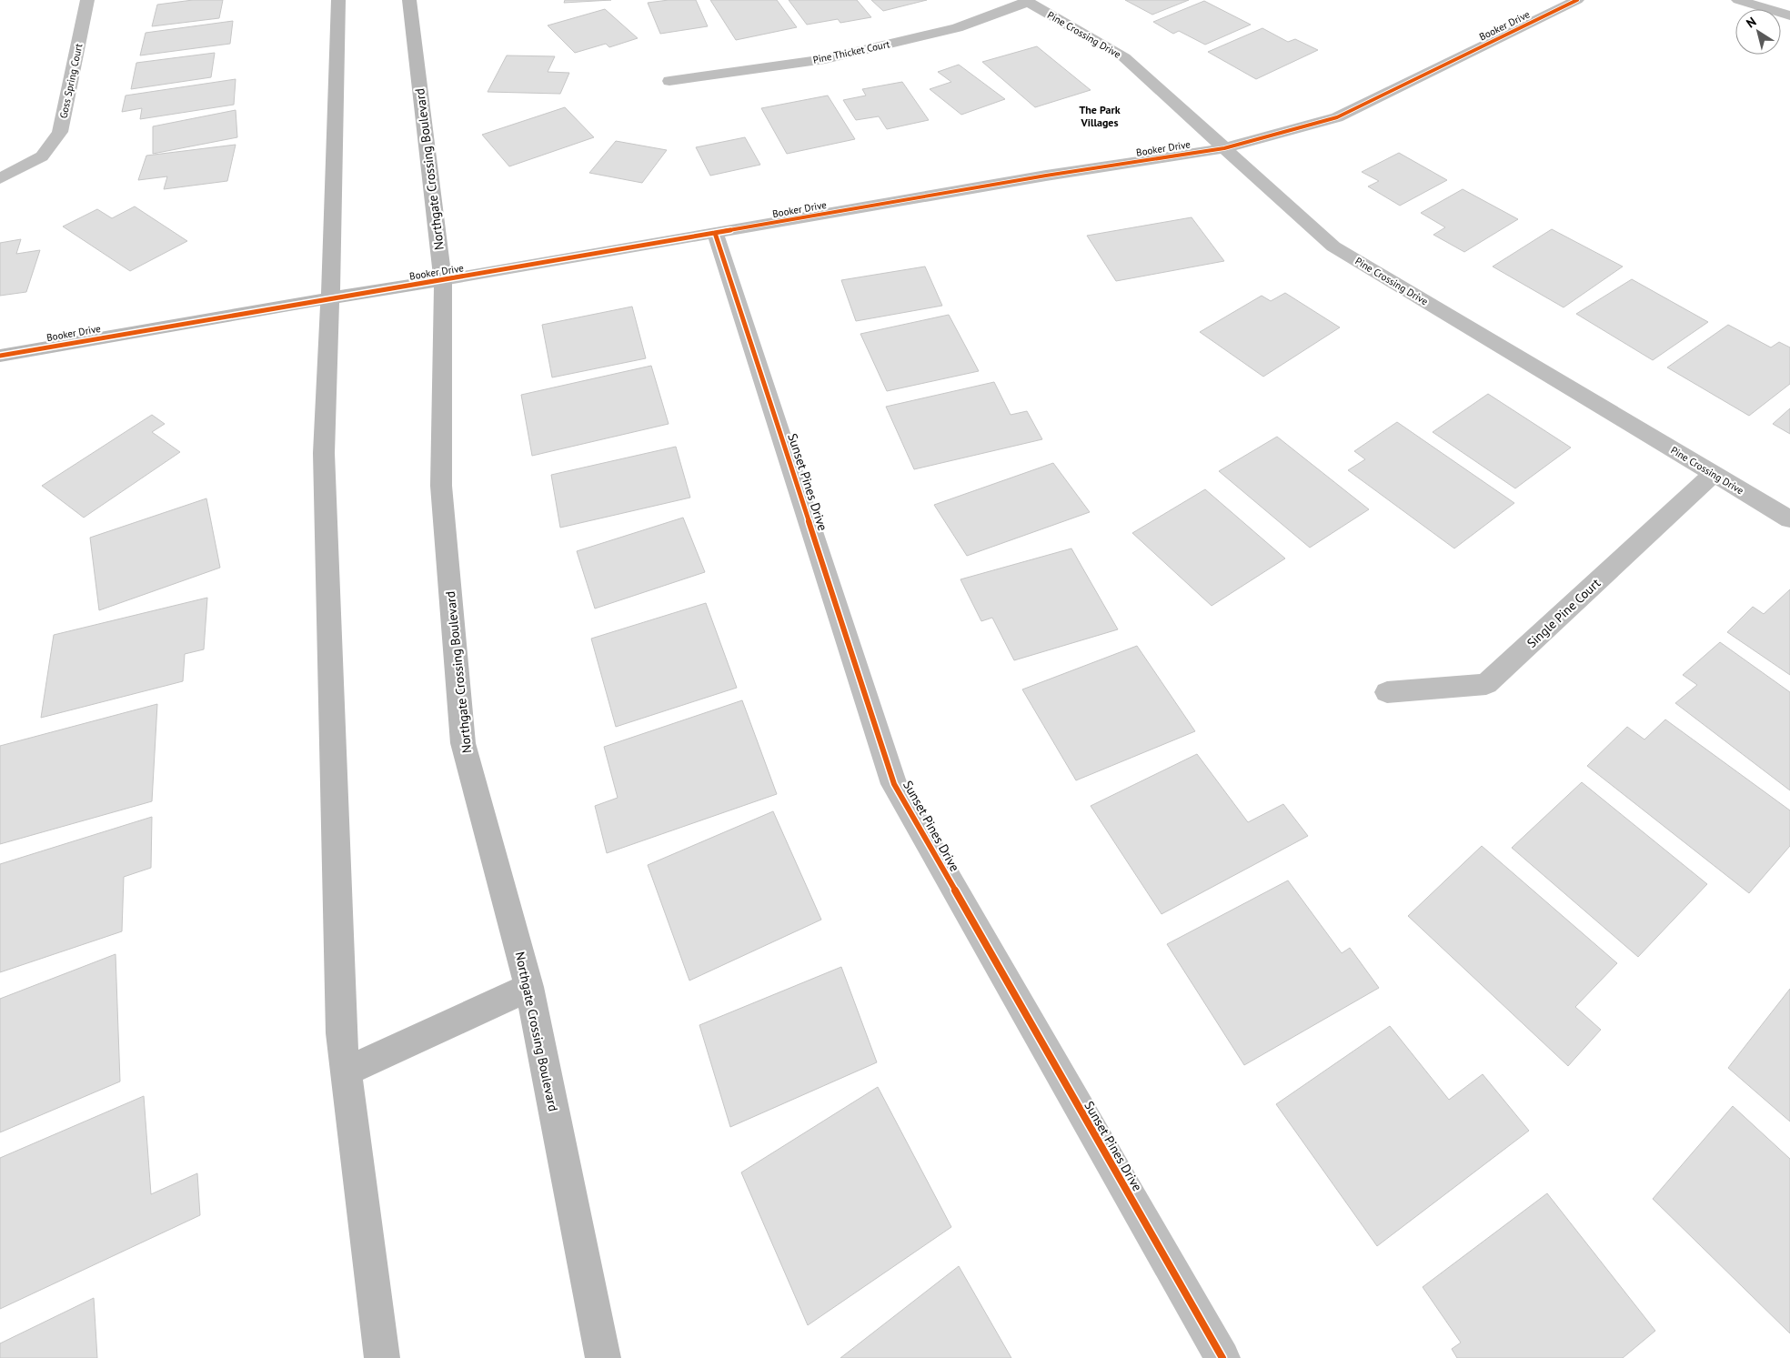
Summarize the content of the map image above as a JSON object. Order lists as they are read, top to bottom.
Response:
{
  "streets": {
    "main road": ["Booker Drive", "Northgate Crossing Boulevard"],
    "street": [
      "Pine Crossing Drive",
      "Pine Thicket Court",
      "Goss Spring Court",
      "Sunset Pines Drive",
      "Single Pine Court"
    ]
  },
  "crossings": [
    ["Booker Drive", "Pine Crossing Drive"],
    ["Booker Drive", "Northgate Crossing Boulevard"],
    ["Booker Drive", "Sunset Pines Drive"],
    ["Pine Crossing Drive", "Pine Thicket Court"],
    ["Pine Crossing Drive", "Single Pine Court"]
  ],
  "districts": ["The Park Villages"],
  "north": "top left"
}
